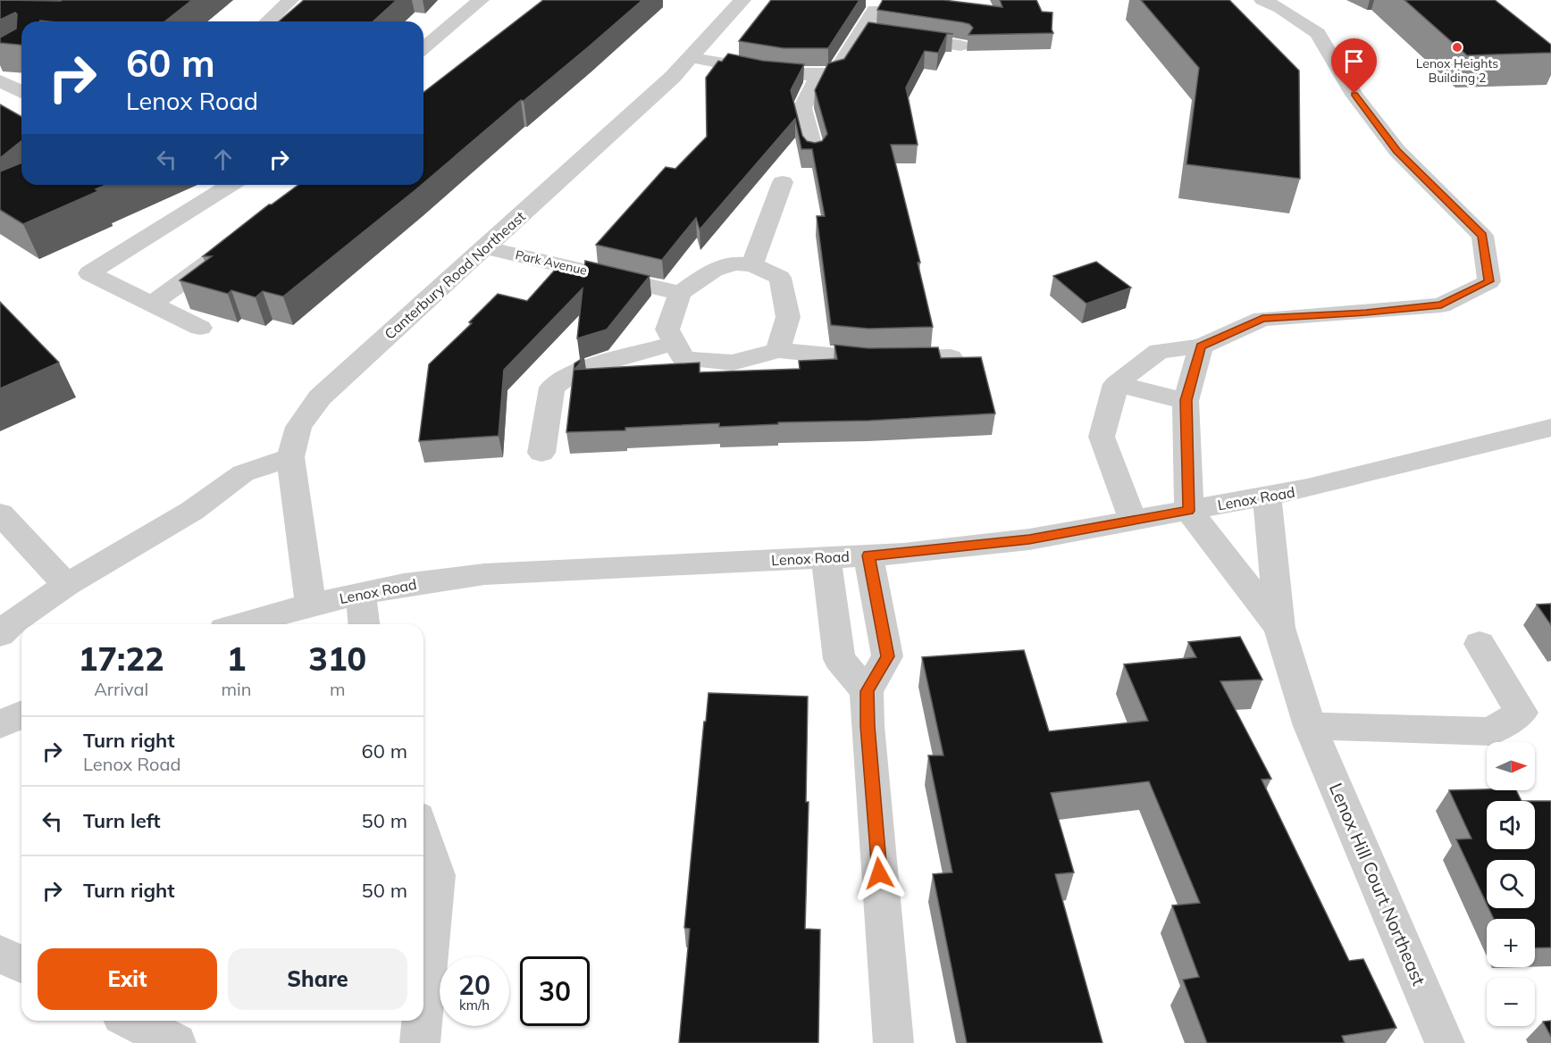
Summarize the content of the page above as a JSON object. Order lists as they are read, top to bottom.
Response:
{
  "streets": {
    "street": [
      "Park Avenue",
      "Canterbury Road Northeast",
      "Lenox Road",
      "Lenox Hill Court Northeast"
    ]
  },
  "crossings": [
    ["Park Avenue", "Canterbury Road Northeast"],
    ["Canterbury Road Northeast", "Lenox Road"],
    ["Lenox Road", "Lenox Hill Court Northeast"]
  ],
  "places": ["Lenox Heights Building 2"],
  "north": "right",
  "page": {
    "turn": ["60 m", "Lenox Road"],
    "eta": [
      "17:22",
      "Arrival",
      "1",
      "min",
      "310",
      "m"
    ],
    "list": [
      {
        "name": "Turn right",
        "note": "Lenox Road",
        "value": "60 m"
      },
      {
        "name": "Turn left",
        "value": "50 m"
      },
      {
        "name": "Turn right",
        "value": "50 m"
      }
    ],
    "map_buttons": ["+", "−"],
    "buttons": ["Exit", "Share"],
    "speed": "20 km/h",
    "limit": "30"
  }
}
